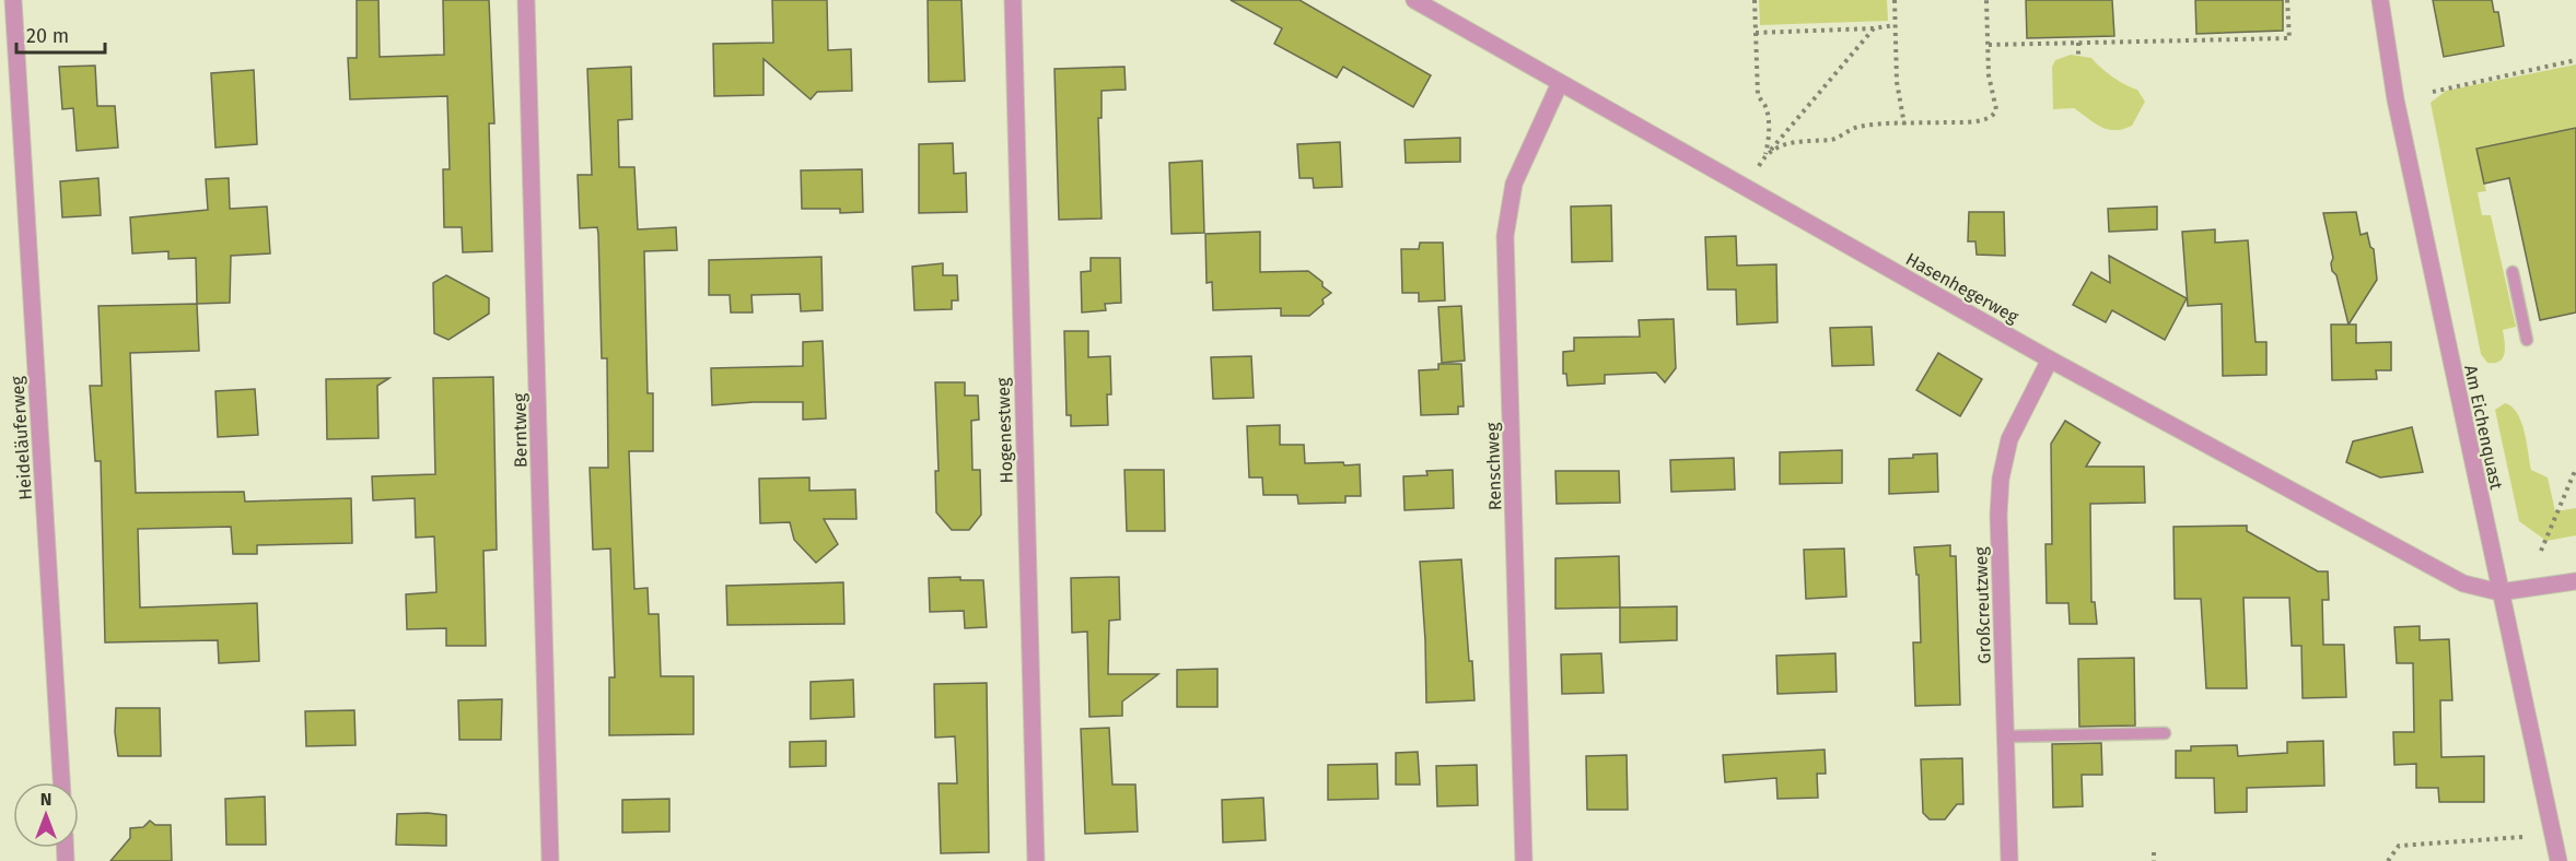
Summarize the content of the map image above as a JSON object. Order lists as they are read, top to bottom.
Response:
{
  "streets": {
    "street": [
      "Hasenhegerweg",
      "Am Eichenquast",
      "Berntweg",
      "Hogenestweg",
      "Heideläuferweg",
      "Renschweg",
      "Großcreutzweg"
    ]
  },
  "crossings": [
    ["Hasenhegerweg", "Am Eichenquast"],
    ["Hasenhegerweg", "Renschweg"],
    ["Hasenhegerweg", "Großcreutzweg"]
  ],
  "scale_bar": "20 m",
  "north": "top"
}
